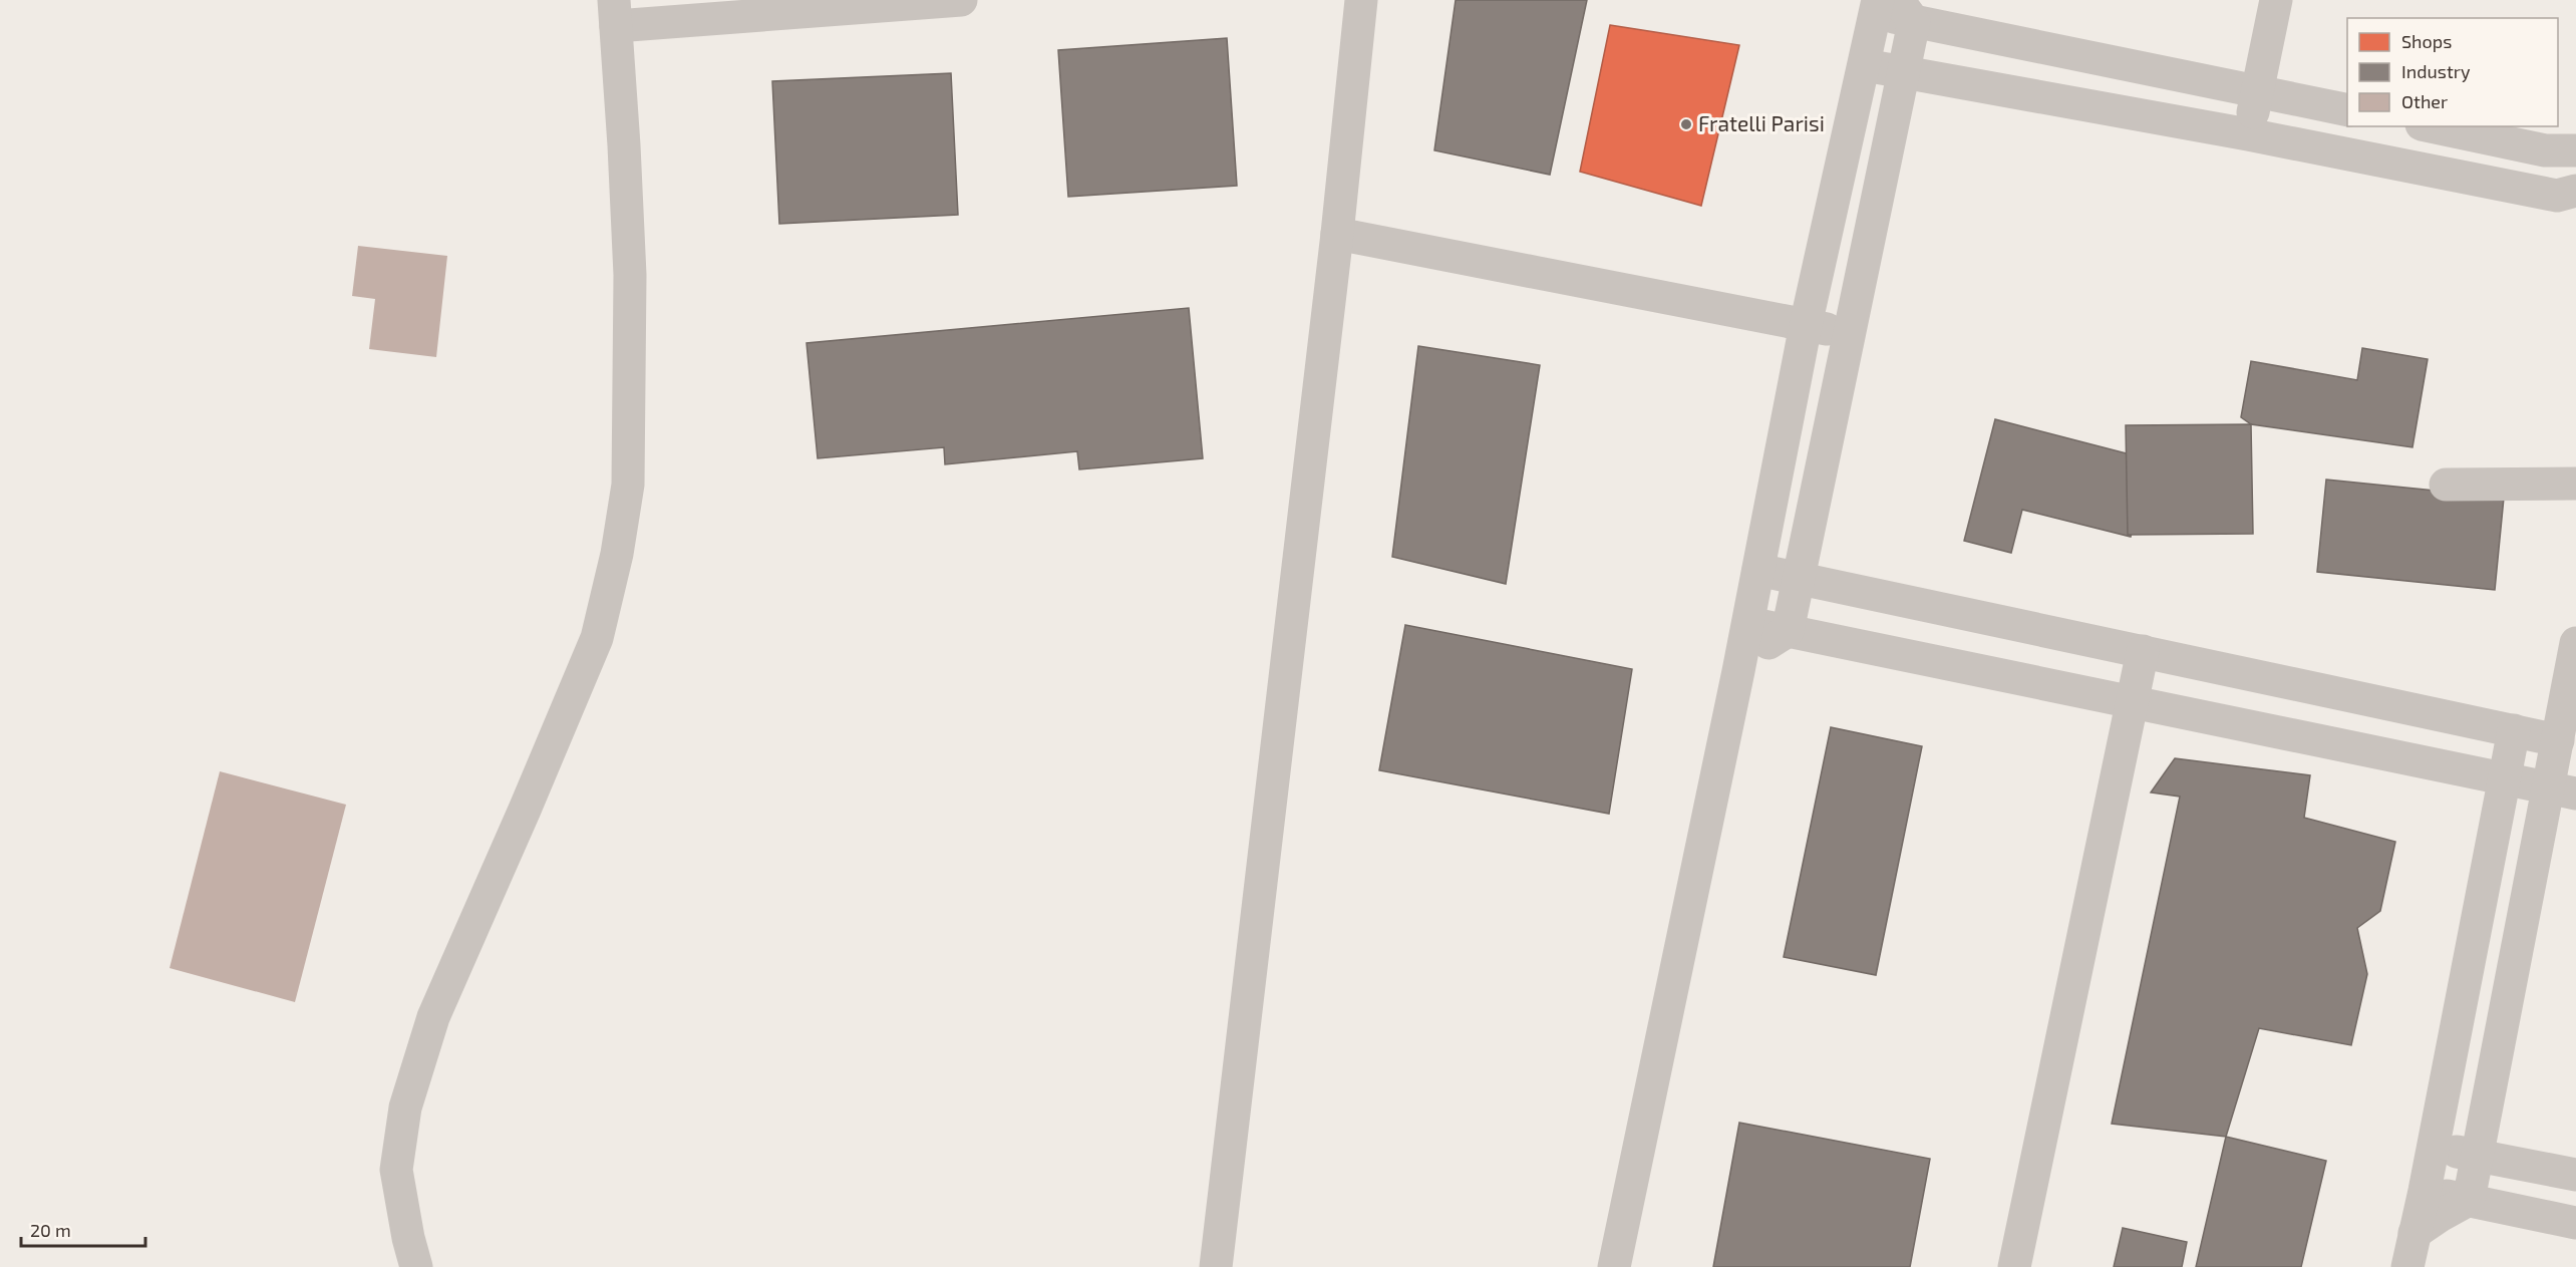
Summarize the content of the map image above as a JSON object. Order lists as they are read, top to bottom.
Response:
{
  "places": ["Fratelli Parisi"],
  "legend": ["Shops", "Industry", "Other"],
  "scale_bar": "20 m"
}
